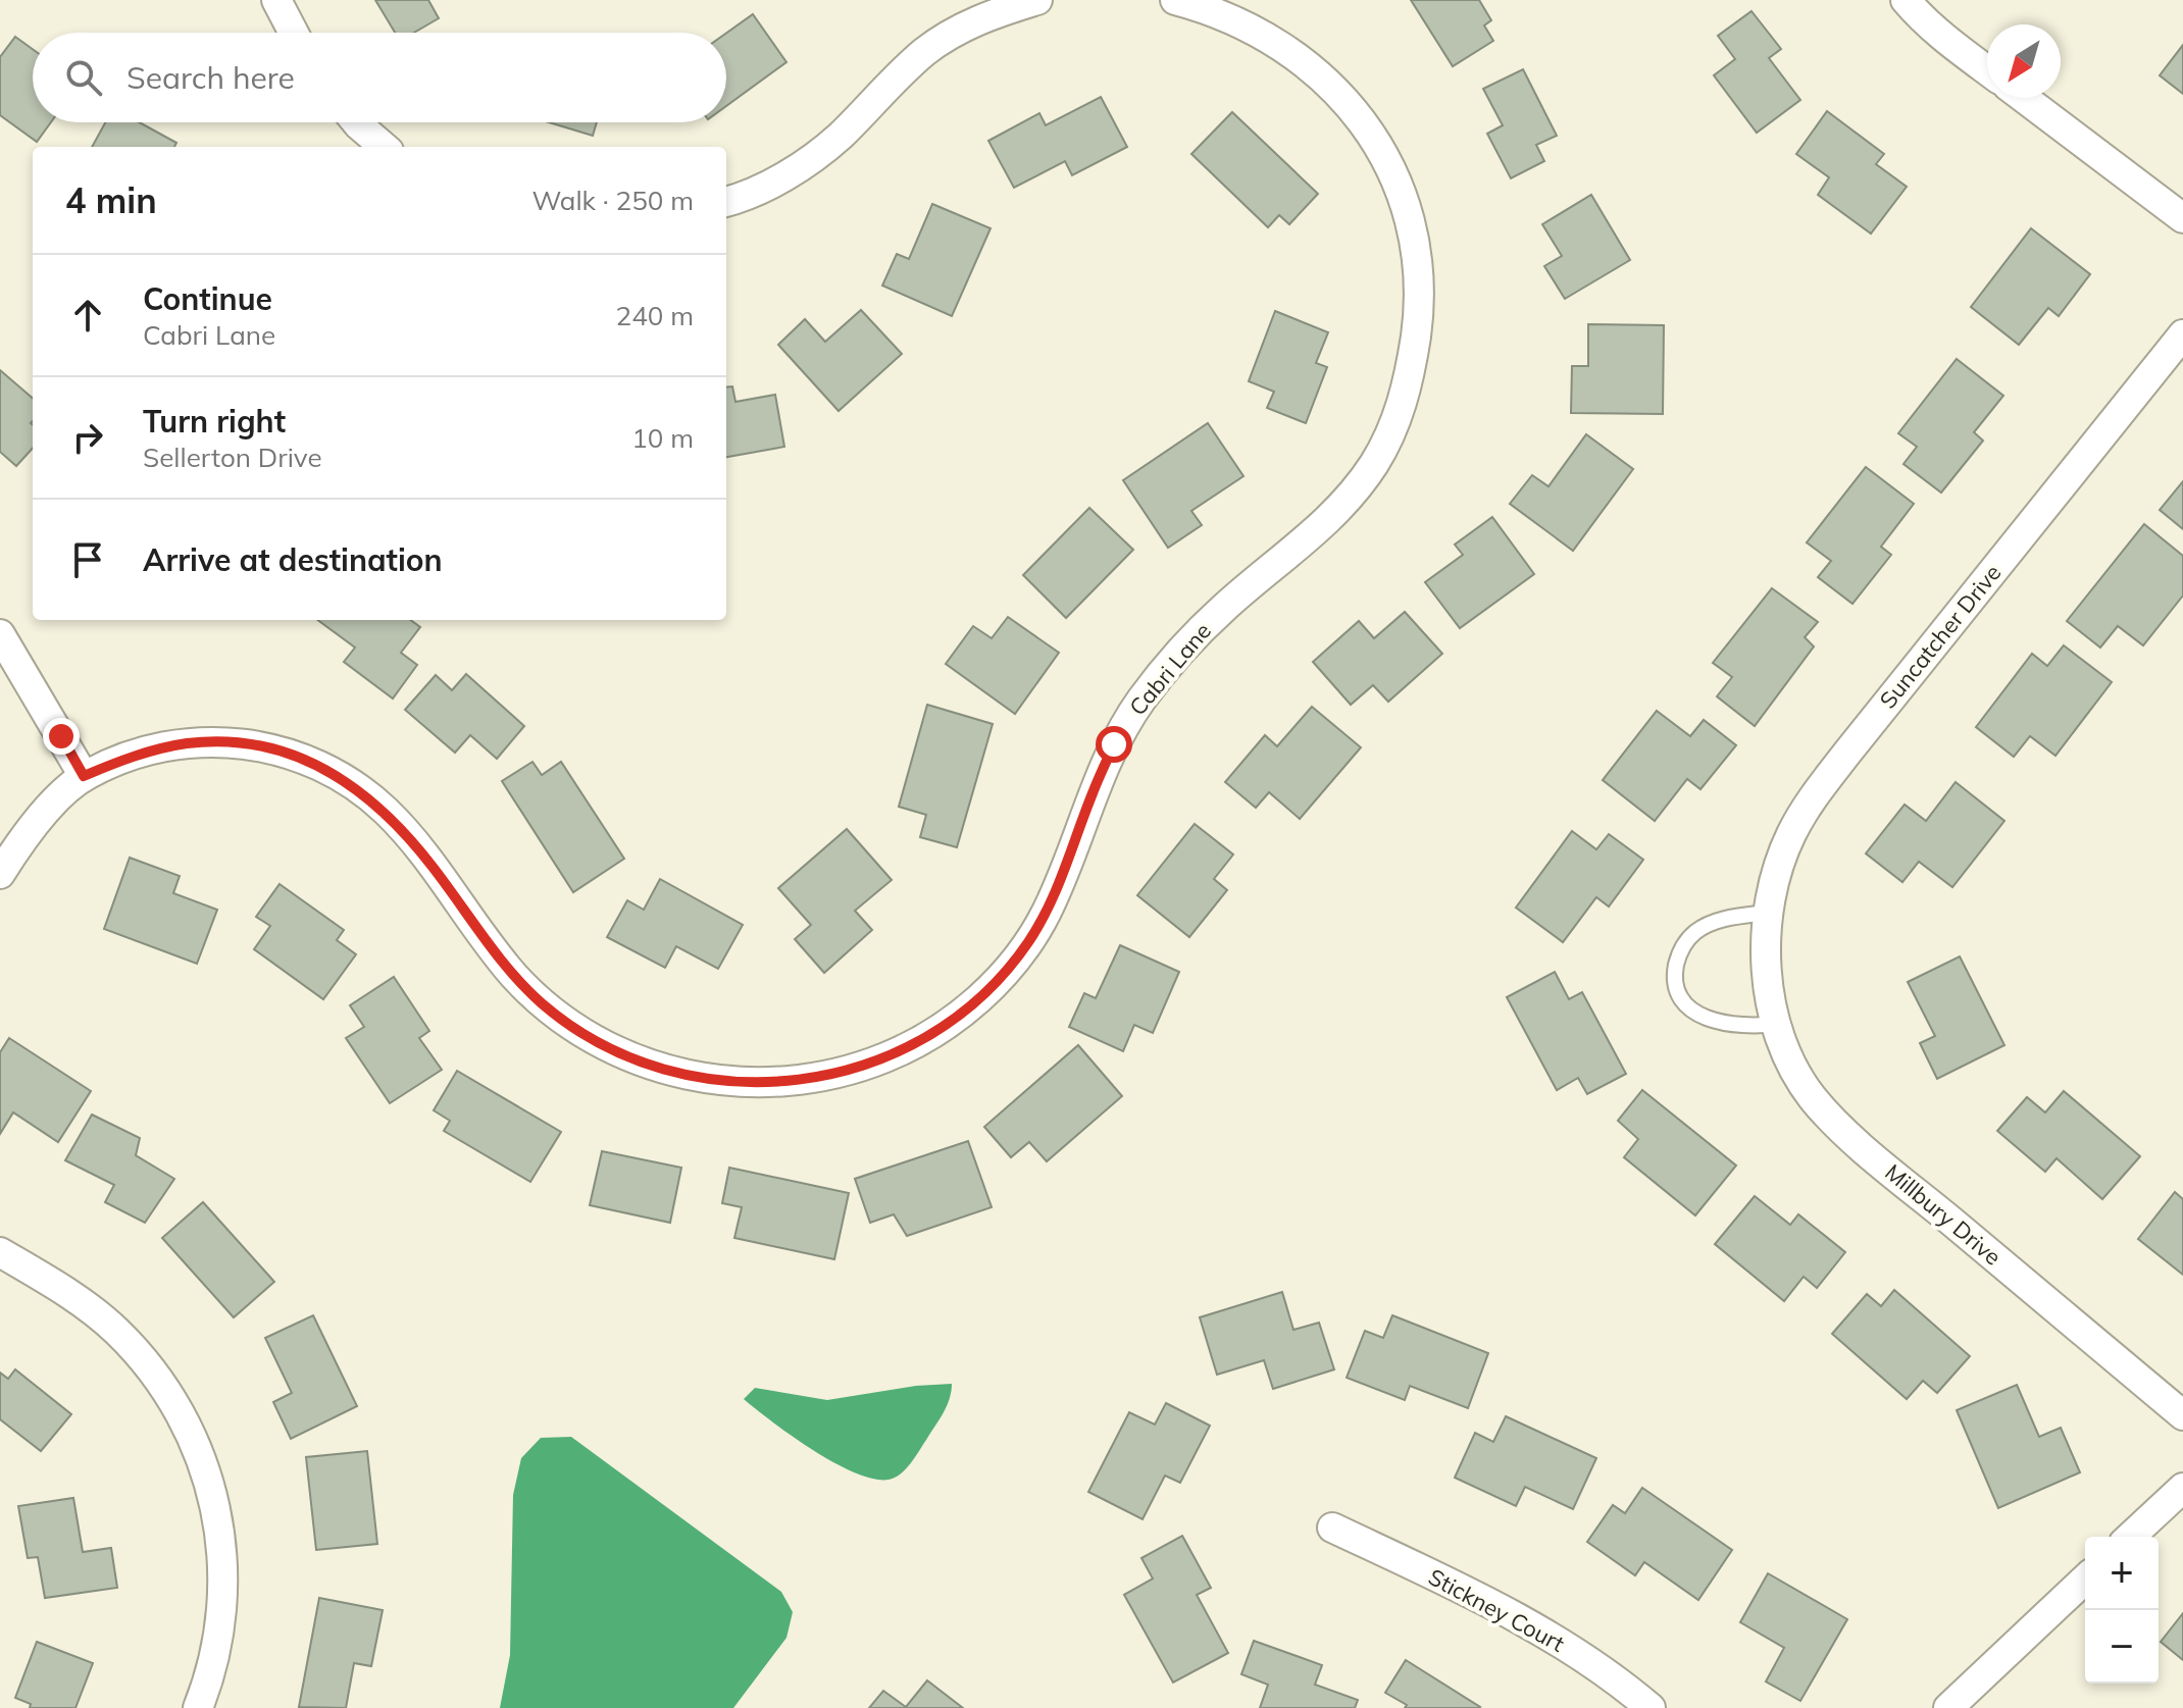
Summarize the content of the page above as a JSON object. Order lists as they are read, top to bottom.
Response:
{
  "streets": {
    "street": [
      "Suncatcher Drive",
      "Cabri Lane",
      "Millbury Drive",
      "Stickney Court"
    ]
  },
  "crossings": [
    ["Suncatcher Drive", "Millbury Drive"]
  ],
  "north": "bottom left",
  "page": {
    "search": "Search here",
    "heading": ["4 min", "Walk · 250 m"],
    "list": [
      ["Continue", "Cabri Lane", "240 m"],
      ["Turn right", "Sellerton Drive", "10 m"],
      "Arrive at destination"
    ],
    "map_buttons": ["+", "−"]
  }
}
